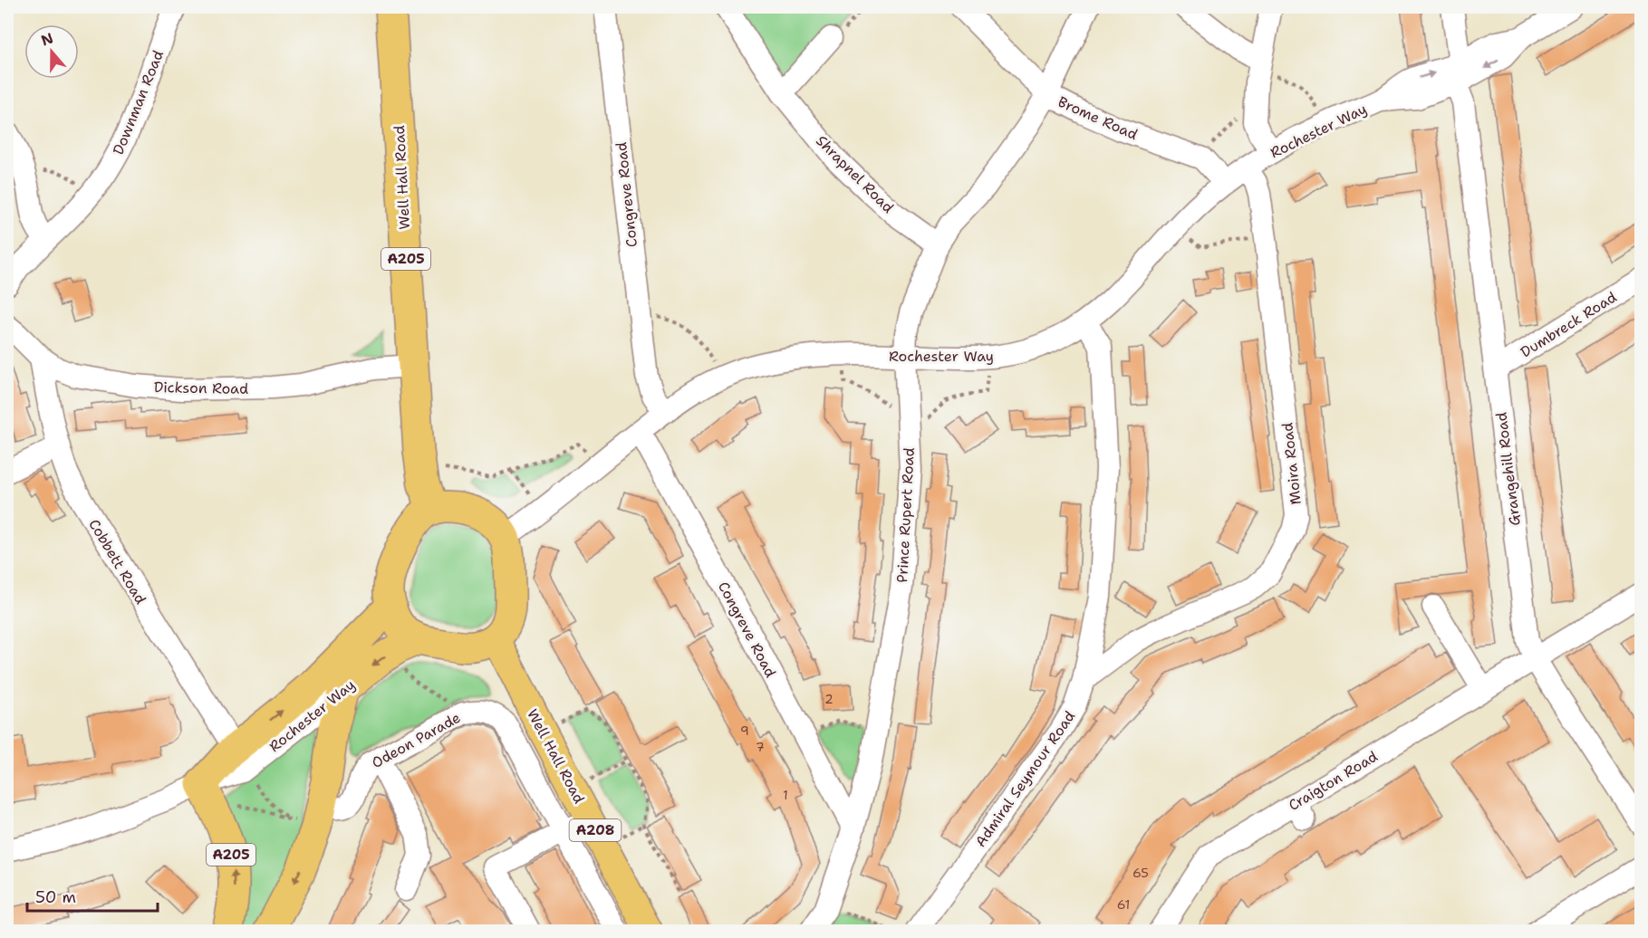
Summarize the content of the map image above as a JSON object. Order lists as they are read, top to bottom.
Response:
{
  "streets": {
    "highway": ["Rochester Way", "Well Hall Road", "A205"],
    "main road": ["A208"],
    "street": [
      "Downman Road",
      "Brome Road",
      "Shrapnel Road",
      "Congreve Road",
      "Dumbreck Road",
      "Dickson Road",
      "Moira Road",
      "Grangehill Road",
      "Prince Rupert Road",
      "Cobbett Road",
      "Odeon Parade",
      "Admiral Seymour Road",
      "Craigton Road"
    ]
  },
  "crossings": [
    ["Brome Road", "Rochester Way"],
    ["Brome Road", "Prince Rupert Road"],
    ["Rochester Way", "Well Hall Road"],
    ["Rochester Way", "Congreve Road"],
    ["Rochester Way", "A205"],
    ["Rochester Way", "Moira Road"],
    ["Rochester Way", "Grangehill Road"],
    ["Rochester Way", "Prince Rupert Road"],
    ["Rochester Way", "Cobbett Road"],
    ["Rochester Way", "Admiral Seymour Road"],
    ["Shrapnel Road", "Prince Rupert Road"],
    ["Well Hall Road", "Dickson Road"],
    ["Congreve Road", "Prince Rupert Road"],
    ["Dumbreck Road", "Grangehill Road"],
    ["Dickson Road", "Cobbett Road"],
    ["Moira Road", "Admiral Seymour Road"],
    ["Grangehill Road", "Craigton Road"]
  ],
  "house_numbers": [
    "2",
    "9",
    "7",
    "1",
    "65",
    "61"
  ],
  "scale_bar": "50 m",
  "north": "top"
}
